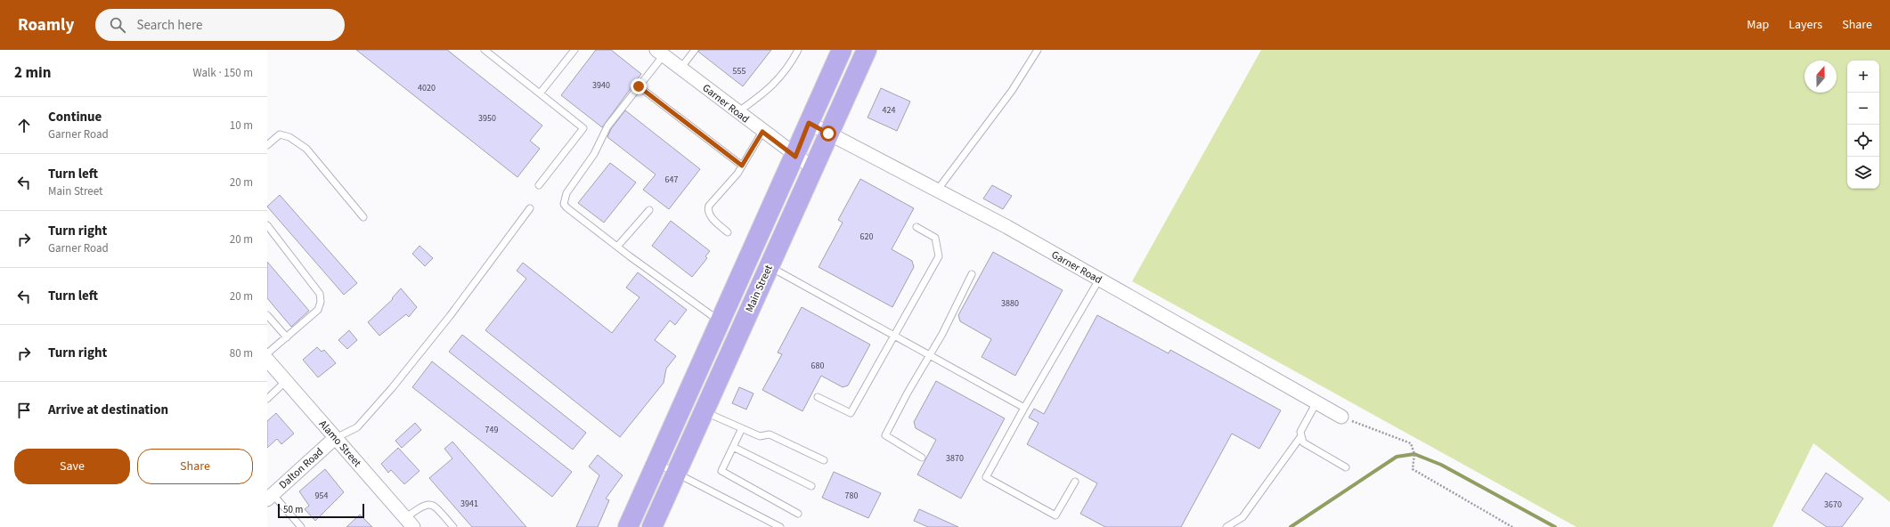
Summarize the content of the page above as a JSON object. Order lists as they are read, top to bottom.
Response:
{
  "streets": {
    "main road": ["Main Street"],
    "street": ["Garner Road", "Alamo Street", "Dalton Road"]
  },
  "crossings": [
    ["Garner Road", "Main Street"],
    ["Alamo Street", "Dalton Road"]
  ],
  "house_numbers": [
    "555",
    "3940",
    "4020",
    "424",
    "3950",
    "647",
    "620",
    "3880",
    "680",
    "749",
    "3870",
    "954",
    "780",
    "3941",
    "3670"
  ],
  "scale_bar": "50 m",
  "north": "top",
  "page": {
    "header": "Roamly",
    "search": "Search here",
    "nav": ["Map", "Layers", "Share"],
    "heading": ["2 min", "Walk · 150 m"],
    "map_buttons": ["+", "−"],
    "list": [
      ["Continue", "Garner Road", "10 m"],
      ["Turn left", "Main Street", "20 m"],
      ["Turn right", "Garner Road", "20 m"],
      ["Turn left", "20 m"],
      ["Turn right", "80 m"],
      "Arrive at destination"
    ],
    "buttons": ["Save", "Share"],
    "scale": "50 m"
  }
}
